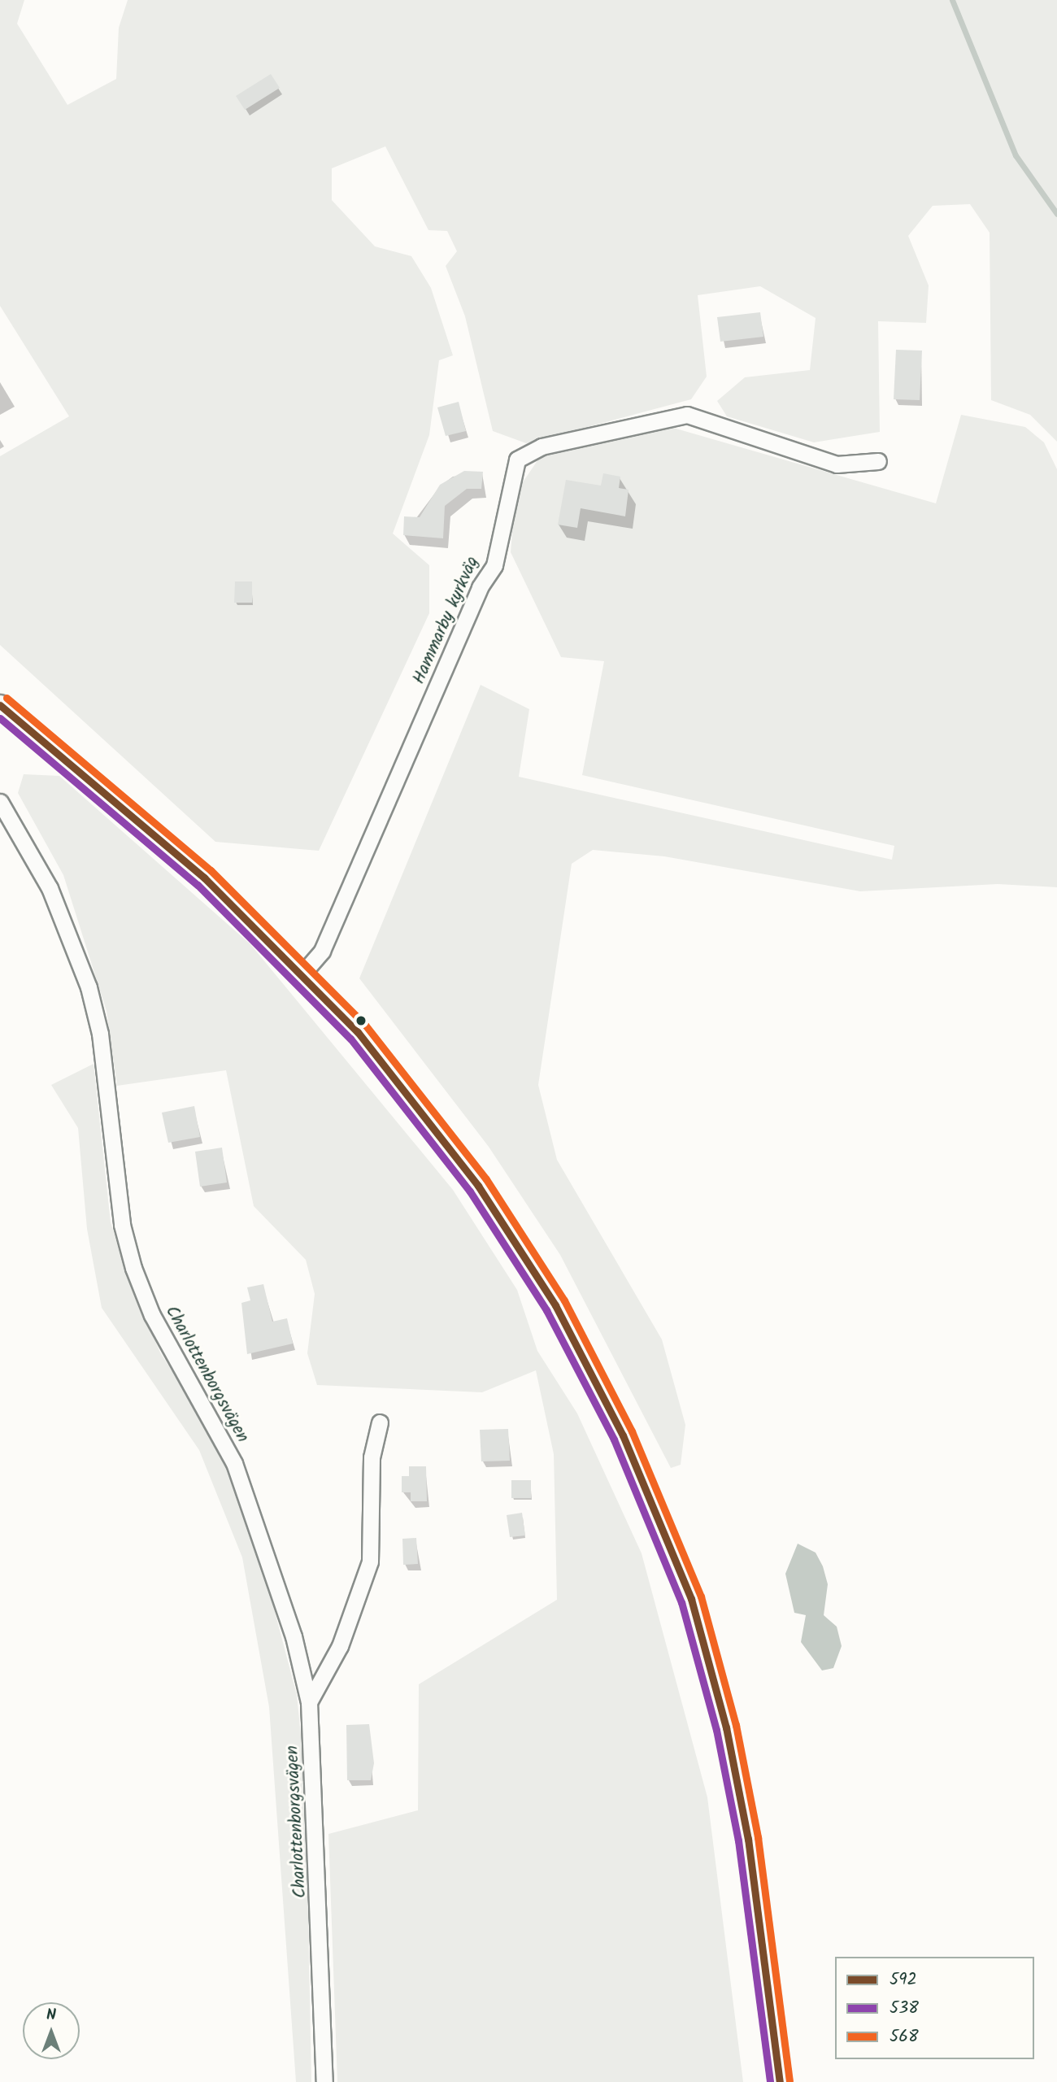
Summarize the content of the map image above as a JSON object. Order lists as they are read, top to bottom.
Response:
{
  "streets": {
    "street": ["Hammarby kyrkväg", "Charlottenborgsvägen"]
  },
  "lines": ["transit line 568", "transit line 592", "transit line 538"],
  "legend": ["592", "538", "568"],
  "north": "top"
}
